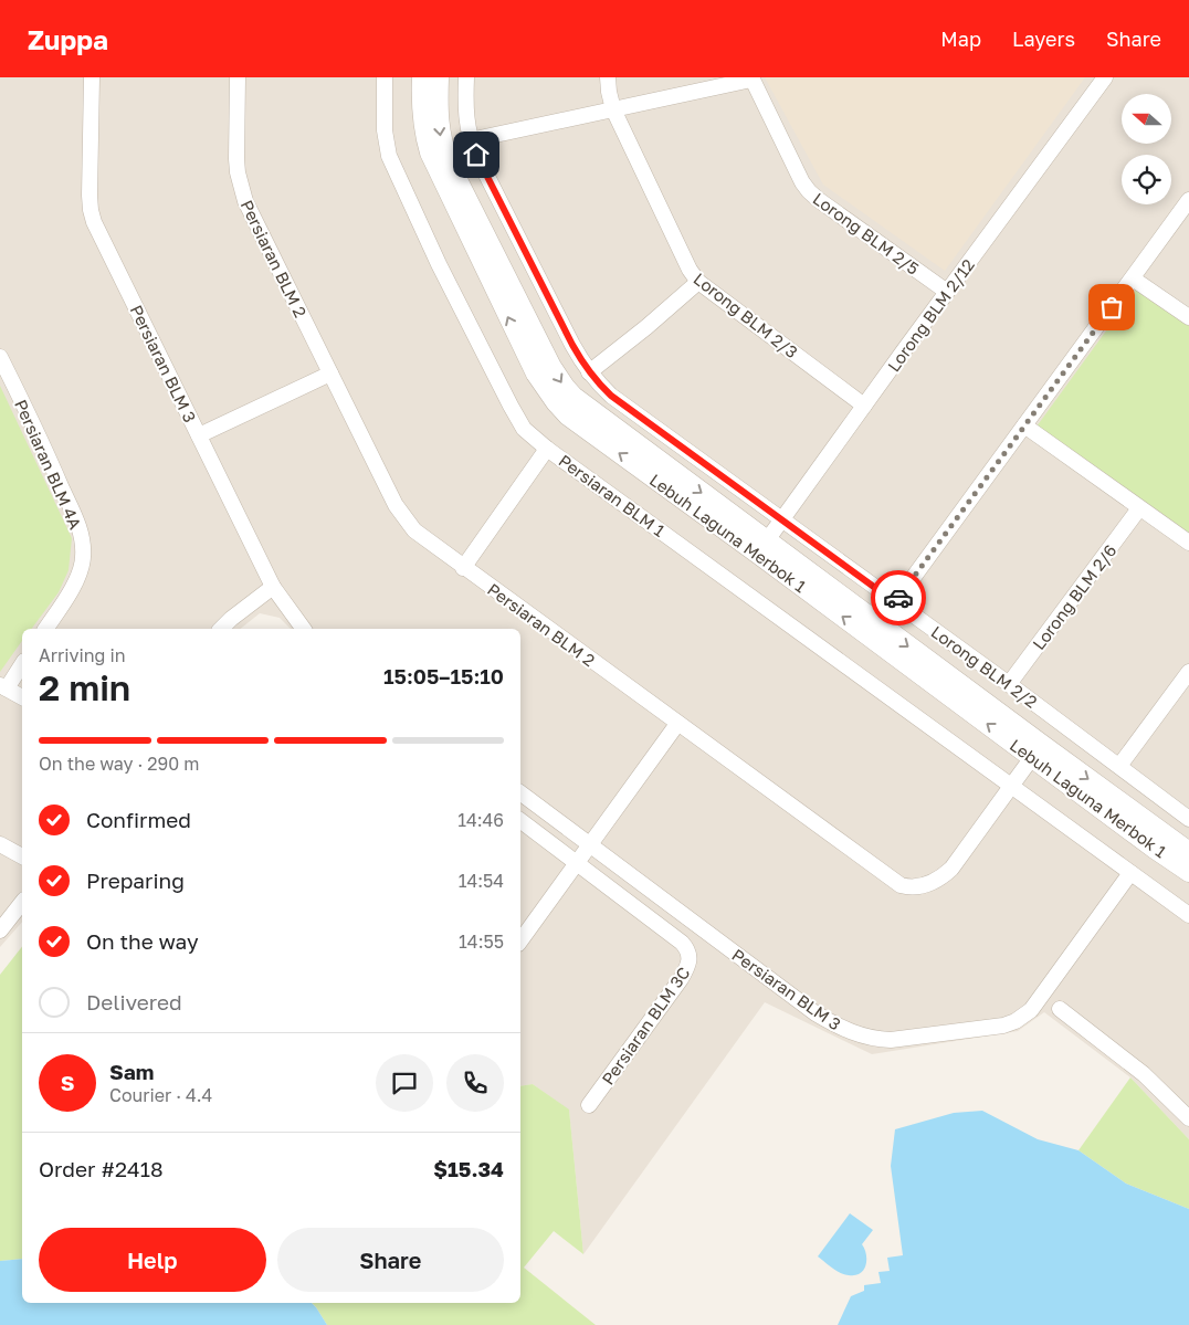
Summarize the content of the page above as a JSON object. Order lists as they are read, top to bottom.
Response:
{
  "streets": {
    "street": [
      "Lorong BLM 2/5",
      "Persiaran BLM 2",
      "Lorong BLM 2/3",
      "Lorong BLM 2/12",
      "Persiaran BLM 3",
      "Persiaran BLM 4A",
      "Persiaran BLM 1",
      "Lebuh Laguna Merbok 1",
      "Lorong BLM 2/6",
      "Lorong BLM 2/2",
      "Persiaran BLM 3C"
    ]
  },
  "crossings": [
    ["Lorong BLM 2/5", "Lorong BLM 2/12"],
    ["Persiaran BLM 2", "Persiaran BLM 1"],
    ["Persiaran BLM 2", "Lebuh Laguna Merbok 1"],
    ["Lorong BLM 2/3", "Lorong BLM 2/12"],
    ["Lorong BLM 2/12", "Lebuh Laguna Merbok 1"],
    ["Lorong BLM 2/12", "Lorong BLM 2/2"],
    ["Lorong BLM 2/6", "Lorong BLM 2/2"]
  ],
  "north": "left",
  "page": {
    "header": "Zuppa",
    "nav": ["Map", "Layers", "Share"],
    "heading": ["2 min", "Arriving in", "15:05–15:10"],
    "panel": [
      "Sam",
      "Courier · 4.4",
      "Order #2418",
      "$15.34"
    ],
    "bar": "On the way · 290 m",
    "list": [
      ["Confirmed", "14:46"],
      ["Preparing", "14:54"],
      ["On the way", "14:55"],
      "Delivered"
    ],
    "round": "S",
    "buttons": ["Help", "Share"]
  }
}
